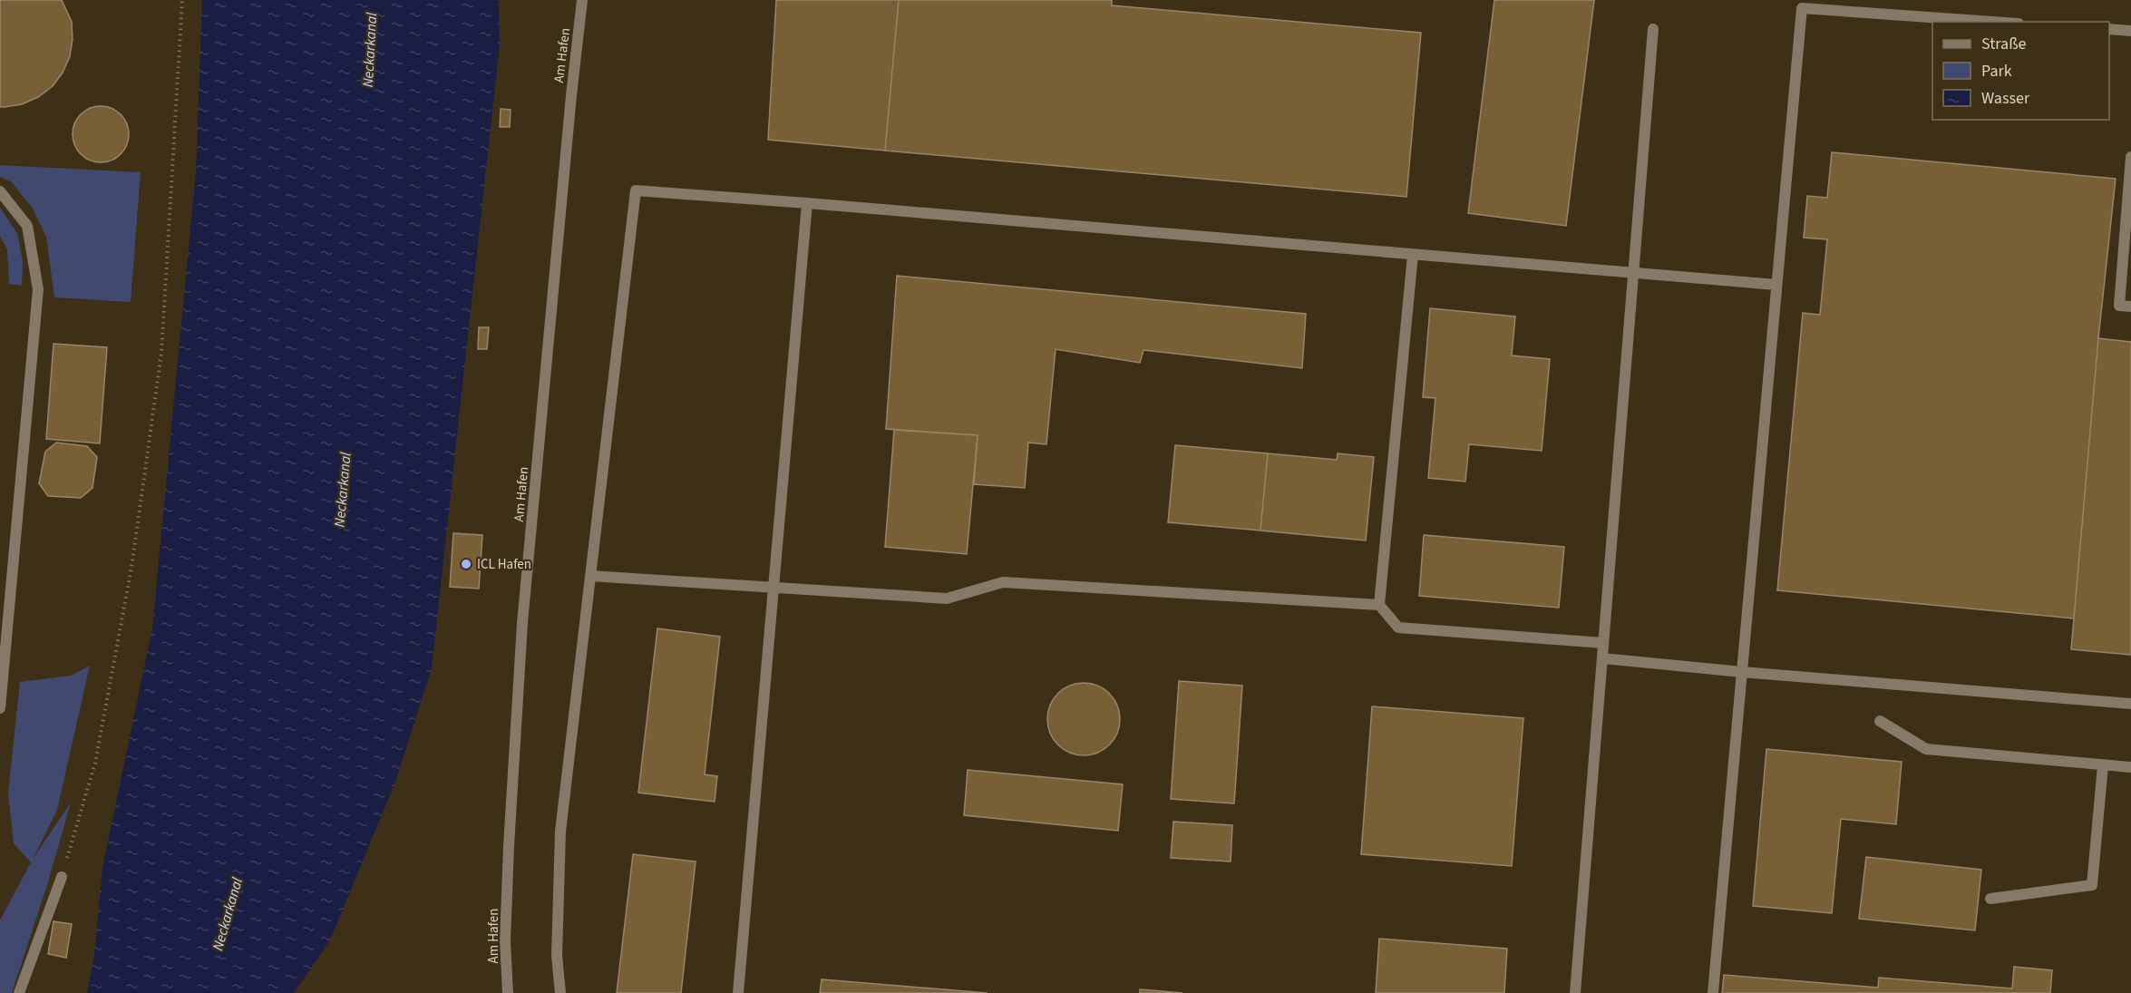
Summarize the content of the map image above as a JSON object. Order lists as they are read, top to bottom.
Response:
{
  "streets": {
    "street": ["Am Hafen"]
  },
  "water": ["Neckarkanal"],
  "places": ["ICL Hafen"],
  "legend": ["Straße", "Park", "Wasser"]
}
